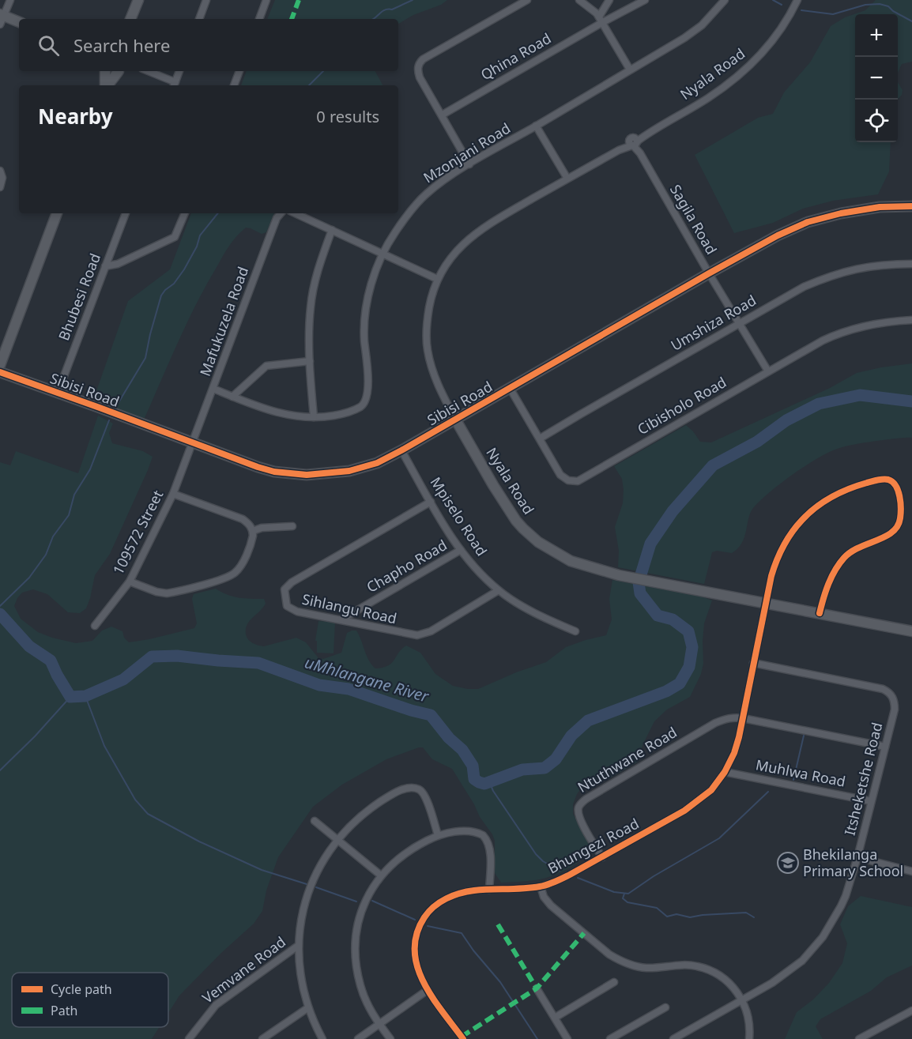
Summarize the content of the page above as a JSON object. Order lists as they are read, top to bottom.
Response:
{
  "streets": {
    "street": [
      "Qhina Road",
      "Nyala Road",
      "Mzonjani Road",
      "Sagila Road",
      "Bhubesi Road",
      "Mafukuzela Road",
      "Umshiza Road",
      "Sibisi Road",
      "Cibisholo Road",
      "Mpiselo Road",
      "109572 Street",
      "Chapho Road",
      "Sihlangu Road",
      "Ntuthwane Road",
      "Muhlwa Road",
      "Itsheketshe Road",
      "Bhungezi Road",
      "Vemvane Road"
    ]
  },
  "crossings": [
    ["Nyala Road", "Sagila Road"],
    ["Nyala Road", "Sibisi Road"],
    ["Nyala Road", "Bhungezi Road"],
    ["Mzonjani Road", "Mafukuzela Road"],
    ["Sagila Road", "Umshiza Road"],
    ["Sagila Road", "Sibisi Road"],
    ["Sagila Road", "Cibisholo Road"],
    ["Bhubesi Road", "Sibisi Road"],
    ["Mafukuzela Road", "Sibisi Road"],
    ["Mafukuzela Road", "109572 Street"],
    ["Umshiza Road", "Cibisholo Road"],
    ["Sibisi Road", "Cibisholo Road"],
    ["Sibisi Road", "Mpiselo Road"],
    ["Sibisi Road", "109572 Street"],
    ["Mpiselo Road", "Chapho Road"],
    ["Mpiselo Road", "Sihlangu Road"],
    ["Chapho Road", "Sihlangu Road"],
    ["Ntuthwane Road", "Bhungezi Road"],
    ["Muhlwa Road", "Itsheketshe Road"],
    ["Muhlwa Road", "Bhungezi Road"],
    ["Itsheketshe Road", "Bhungezi Road"]
  ],
  "water": ["uMhlangane River"],
  "places": {
    "school or university": ["Bhekilanga Primary School"]
  },
  "legend": ["Cycle path", "Path"],
  "page": {
    "map_buttons": ["+", "−"],
    "search": "Search here",
    "heading": ["Nearby", "0 results"]
  }
}
